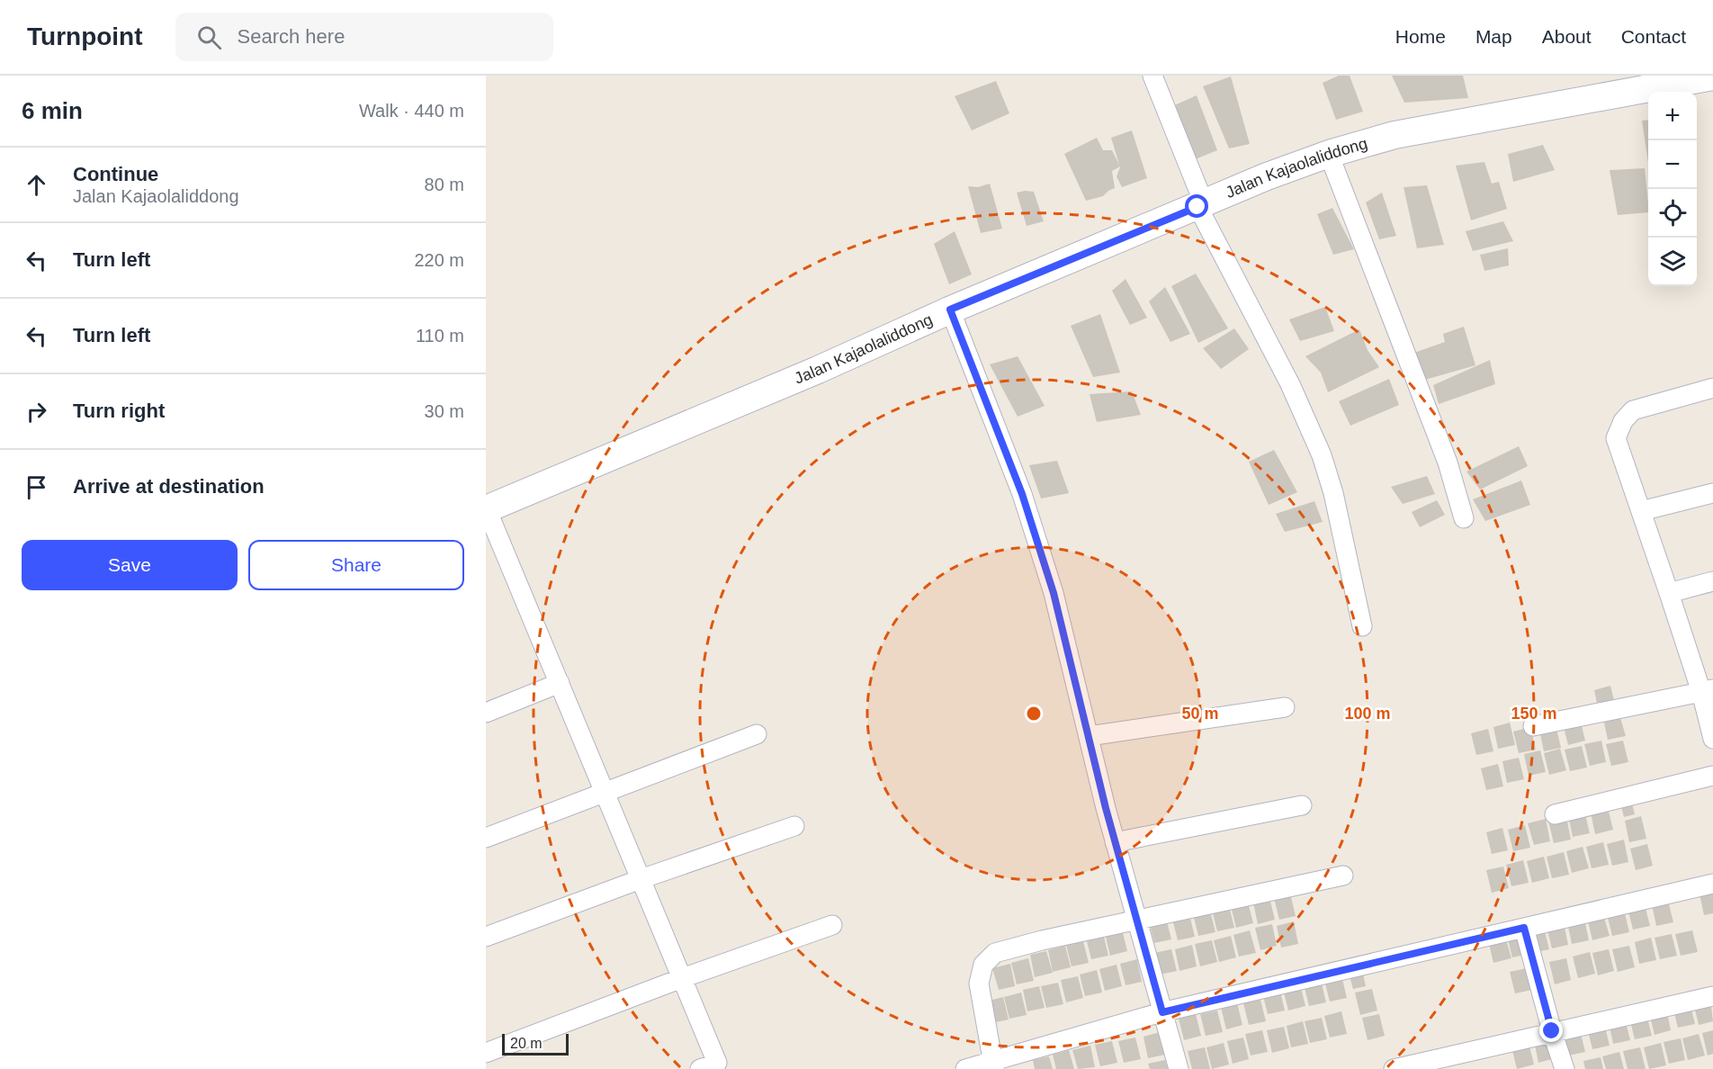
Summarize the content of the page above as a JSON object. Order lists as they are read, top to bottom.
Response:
{
  "streets": {
    "street": ["Jalan Kajaolaliddong"]
  },
  "scale_bar": "20 m",
  "page": {
    "header": "Turnpoint",
    "search": "Search here",
    "nav": [
      "Home",
      "Map",
      "About",
      "Contact"
    ],
    "heading": ["6 min", "Walk · 440 m"],
    "map_buttons": ["+", "−"],
    "list": [
      ["Continue", "Jalan Kajaolaliddong", "80 m"],
      ["Turn left", "220 m"],
      ["Turn left", "110 m"],
      ["Turn right", "30 m"],
      "Arrive at destination"
    ],
    "buttons": ["Save", "Share"],
    "scale": "20 m"
  },
  "rings": ["50 m", "100 m", "150 m"]
}
